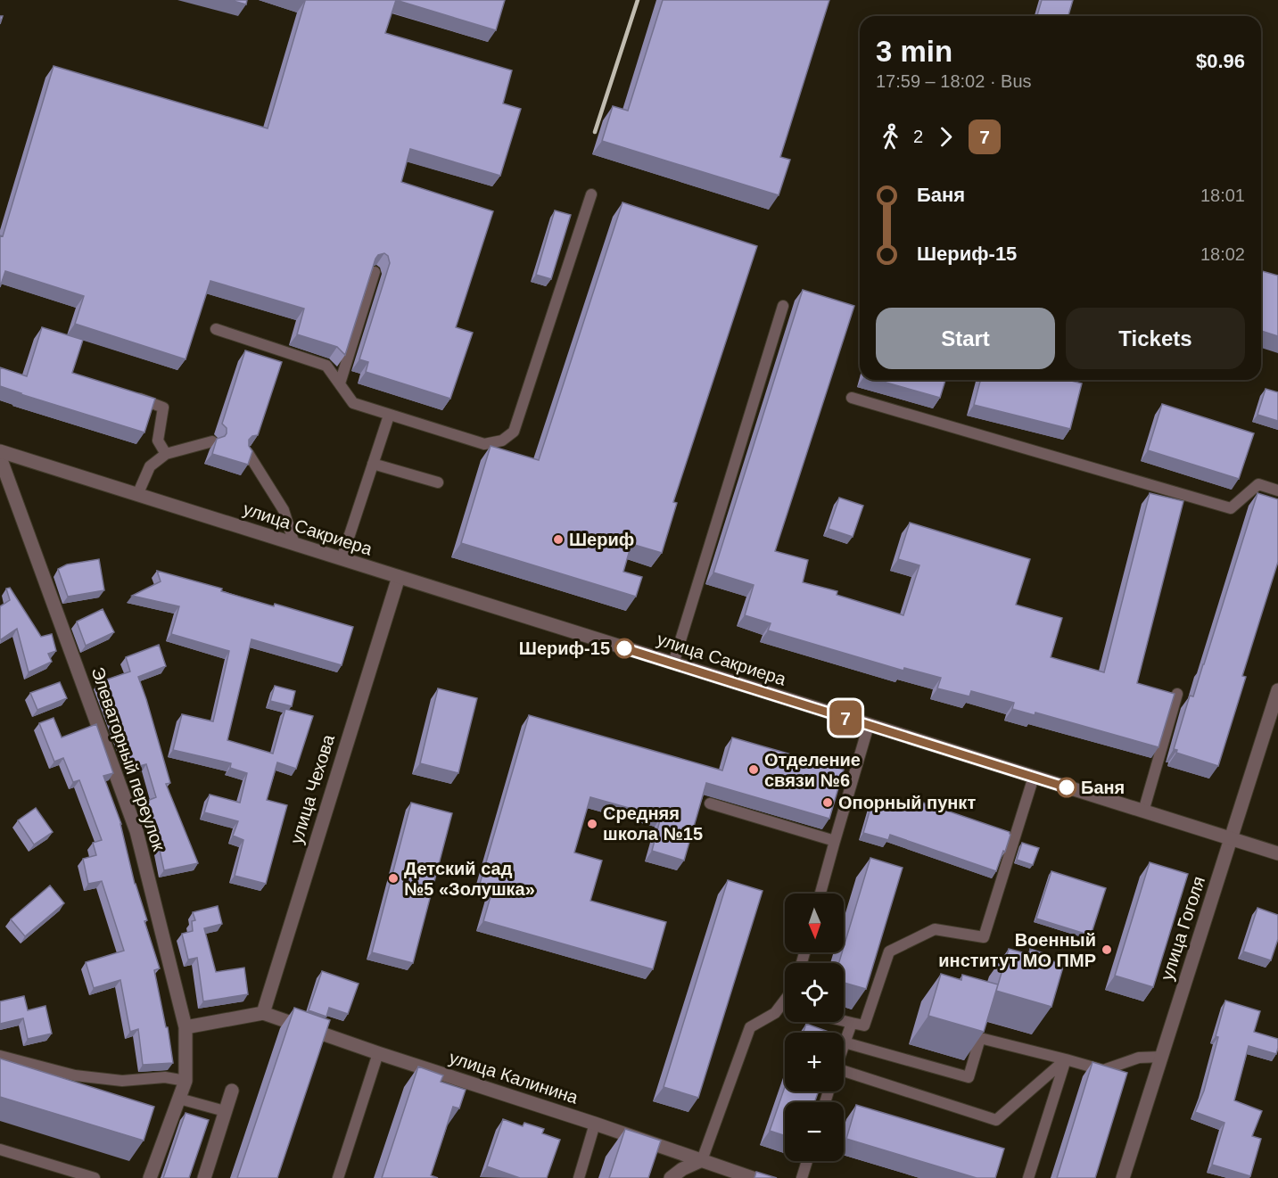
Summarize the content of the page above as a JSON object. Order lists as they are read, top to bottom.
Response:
{
  "streets": {
    "street": [
      "улица Сакриера",
      "Элеваторный переулок",
      "улица Чехова",
      "улица Гоголя",
      "улица Калинина"
    ]
  },
  "crossings": [
    ["улица Сакриера", "улица Чехова"],
    ["улица Сакриера", "улица Гоголя"],
    ["улица Чехова", "улица Калинина"]
  ],
  "places": [
    "Шериф",
    "Шериф-15",
    "Отделение связи №6",
    "Баня",
    "Опорный пункт",
    "Средняя школа №15",
    "Детский сад №5 «Золушка»",
    "Военный институт МО ПМР"
  ],
  "lines": ["bus line 7"],
  "north": "bottom",
  "page": {
    "on_map": "7",
    "heading": ["3 min", "17:59 – 18:02 · Bus", "$0.96"],
    "legs": ["2", "7"],
    "list": [
      {
        "name": "Баня",
        "value": "18:01"
      },
      {
        "name": "Шериф-15",
        "value": "18:02"
      }
    ],
    "buttons": ["Start", "Tickets"],
    "map_buttons": ["+", "−"]
  }
}
